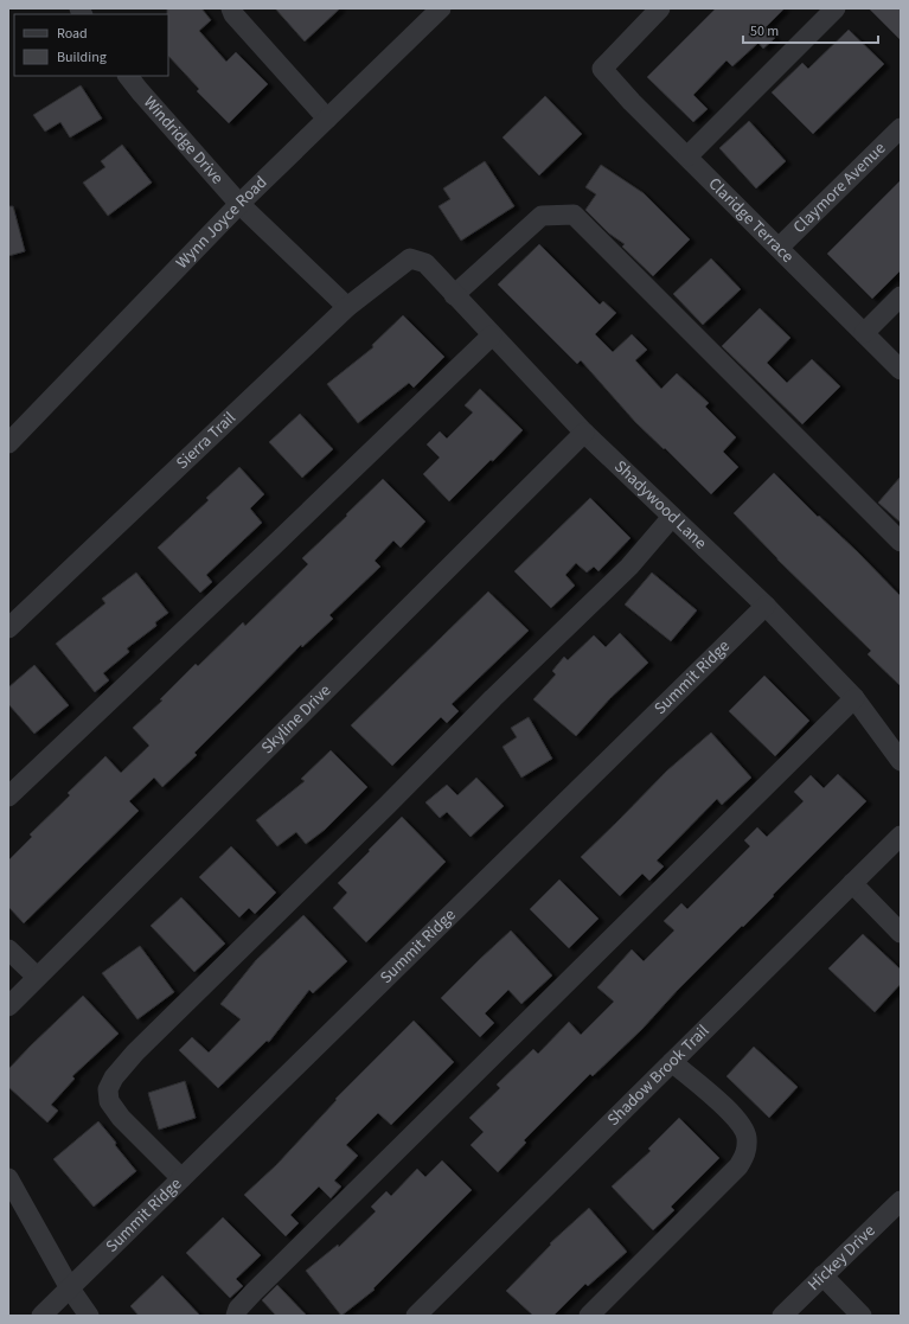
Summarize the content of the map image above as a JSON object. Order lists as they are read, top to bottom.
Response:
{
  "streets": {
    "street": [
      "Windridge Drive",
      "Claymore Avenue",
      "Claridge Terrace",
      "Wynn Joyce Road",
      "Sierra Trail",
      "Shadywood Lane",
      "Summit Ridge",
      "Skyline Drive",
      "Shadow Brook Trail",
      "Hickey Drive"
    ]
  },
  "crossings": [
    ["Windridge Drive", "Wynn Joyce Road"],
    ["Windridge Drive", "Sierra Trail"],
    ["Claymore Avenue", "Claridge Terrace"],
    ["Sierra Trail", "Shadywood Lane"],
    ["Shadywood Lane", "Summit Ridge"],
    ["Shadywood Lane", "Skyline Drive"]
  ],
  "legend": ["Road", "Building"],
  "scale_bar": "50 m"
}
